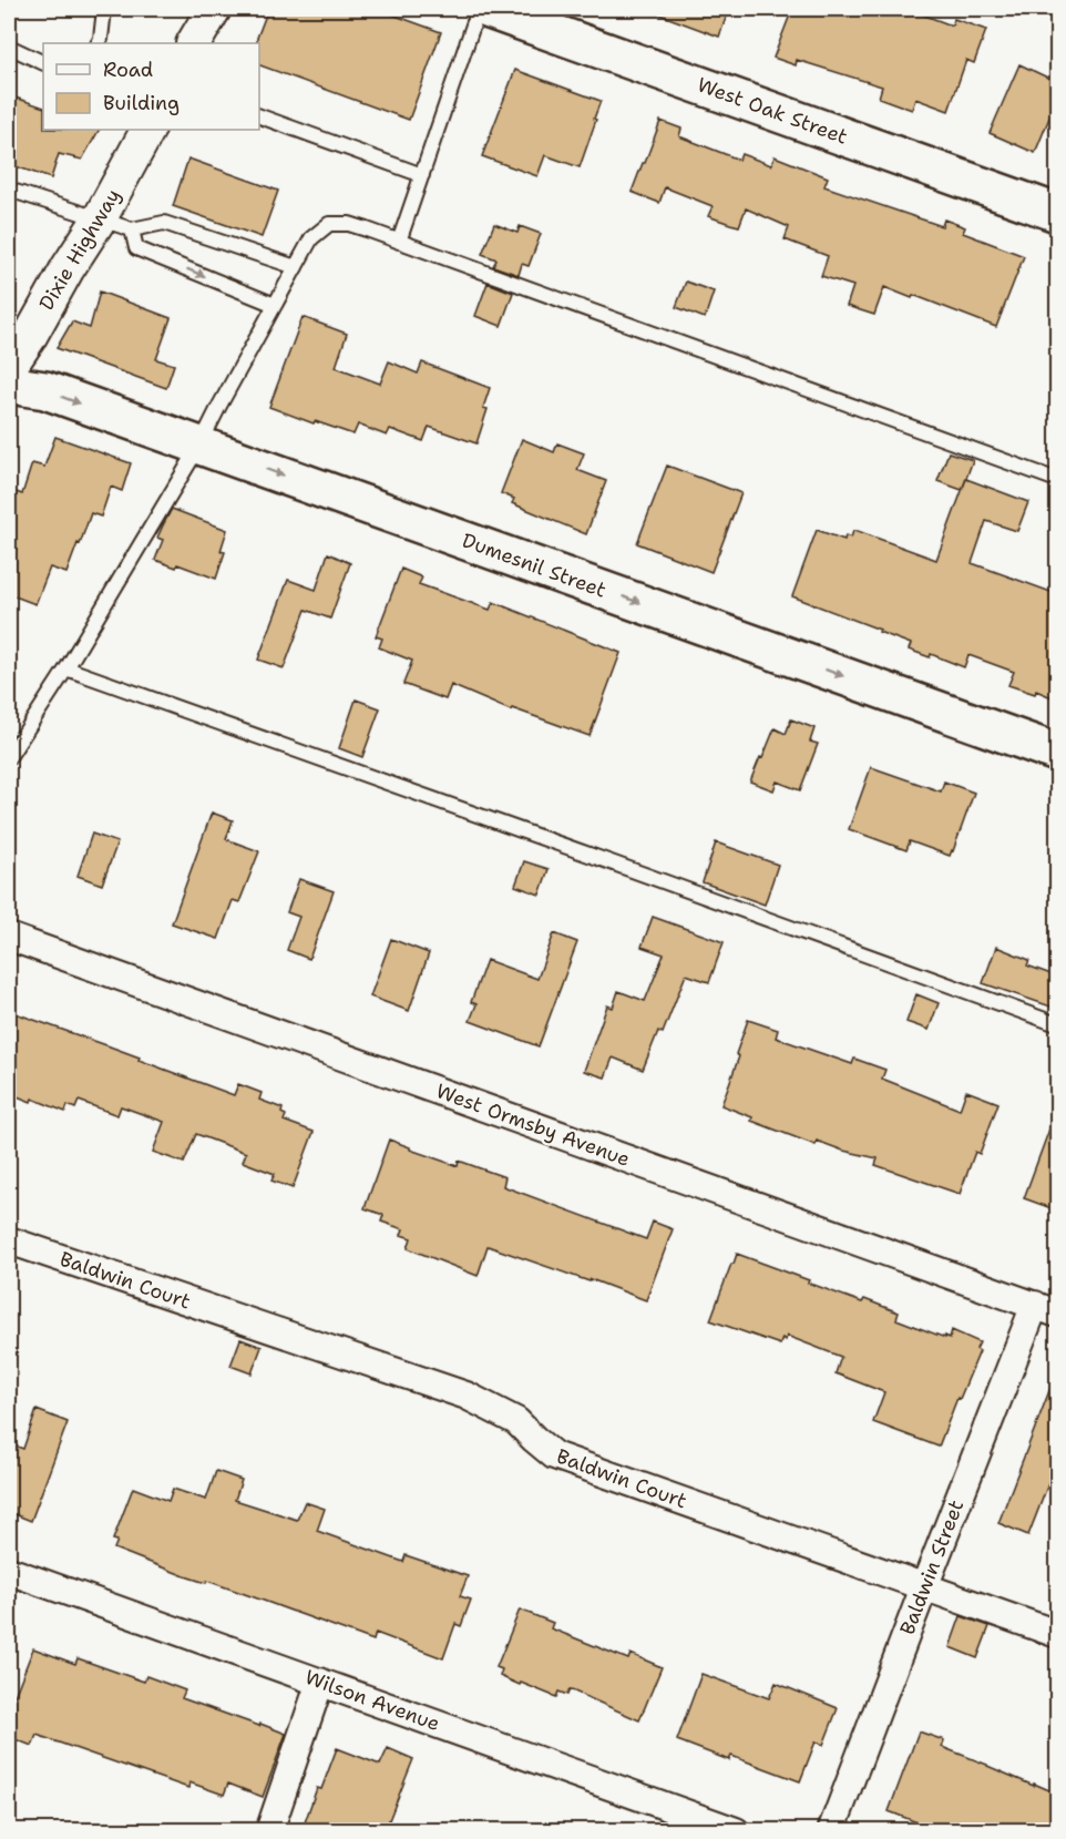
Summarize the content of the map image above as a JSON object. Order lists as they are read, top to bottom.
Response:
{
  "streets": {
    "main road": ["West Oak Street", "Dumesnil Street"],
    "street": [
      "Dixie Highway",
      "West Ormsby Avenue",
      "Baldwin Court",
      "Baldwin Street",
      "Wilson Avenue"
    ]
  },
  "crossings": [
    ["West Ormsby Avenue", "Baldwin Street"],
    ["Baldwin Court", "Baldwin Street"]
  ],
  "one_way": ["Dumesnil Street"],
  "legend": ["Road", "Building"]
}
